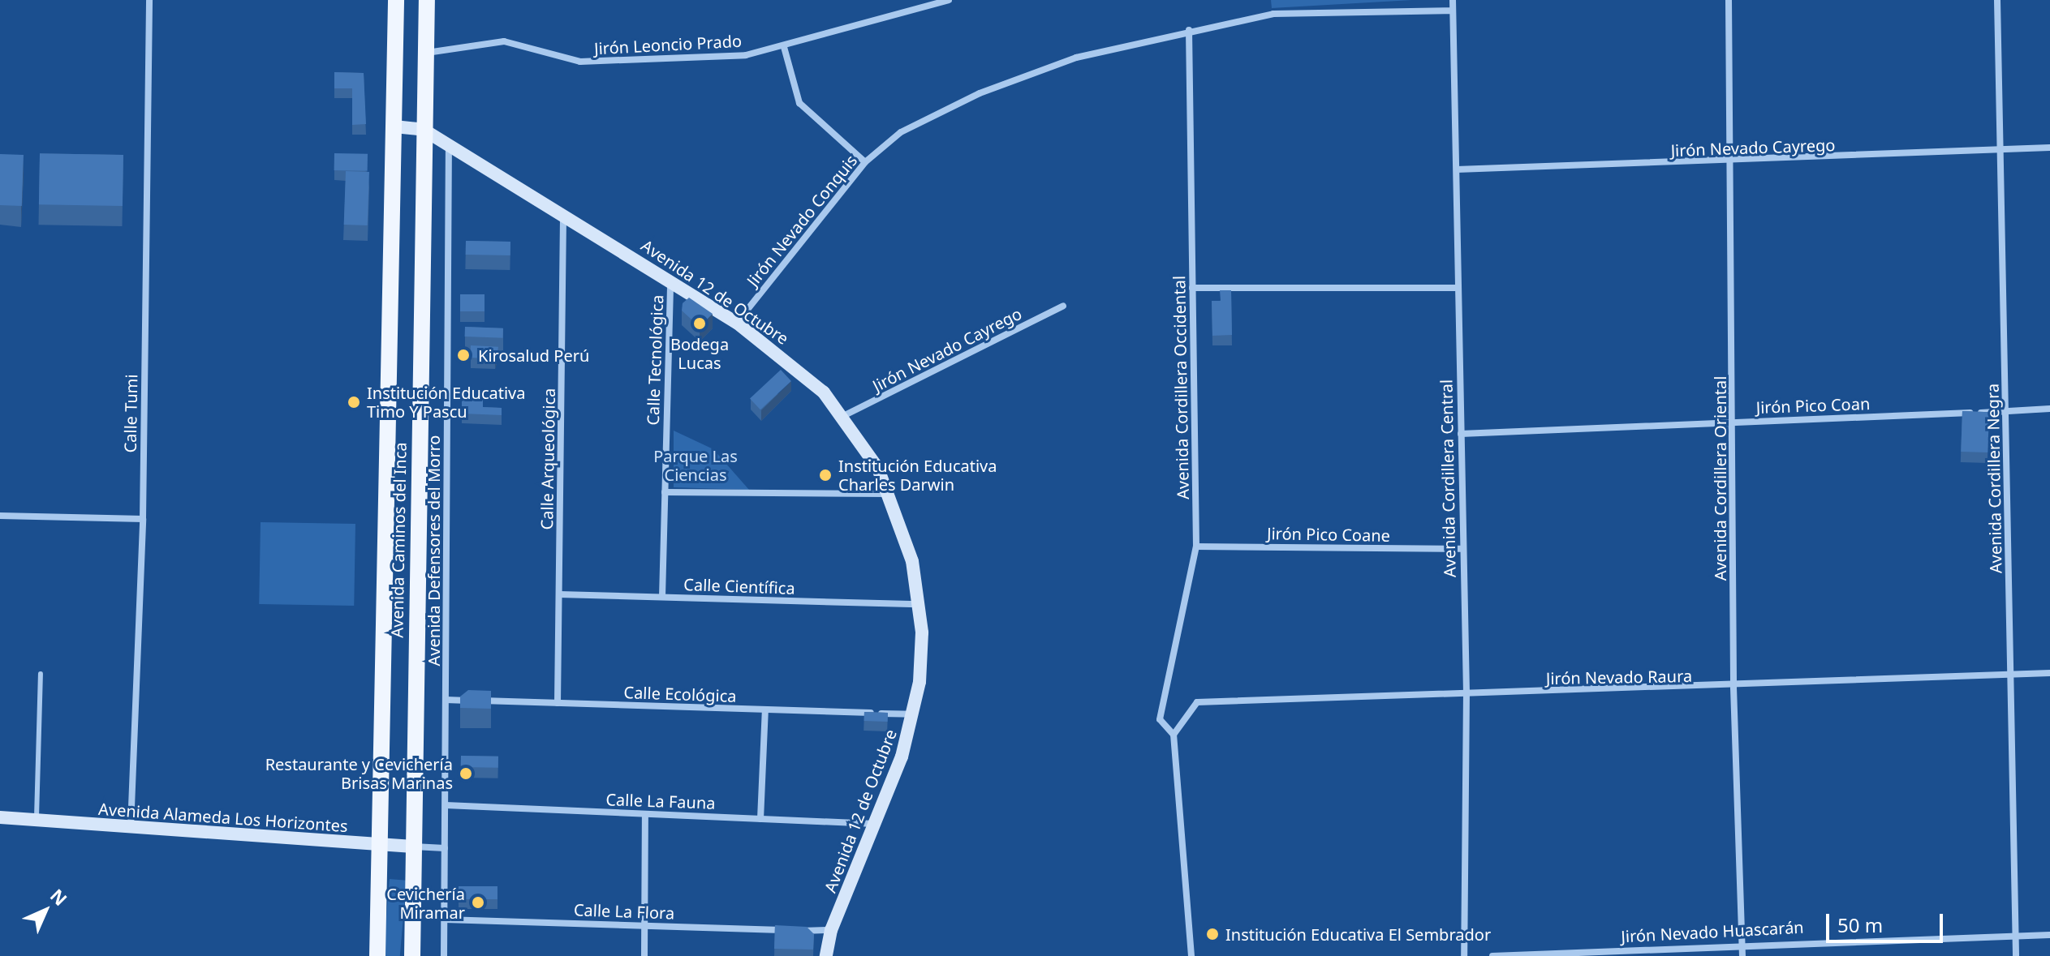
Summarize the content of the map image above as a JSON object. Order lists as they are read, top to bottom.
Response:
{
  "streets": {
    "main road": ["Avenida Caminos del Inca"],
    "street": [
      "Jirón Leoncio Prado",
      "Jirón Nevado Cayrego",
      "Jirón Nevado Conquis",
      "Avenida 12 de Octubre",
      "Calle Tecnológica",
      "Avenida Cordillera Occidental",
      "Jirón Pico Coan",
      "Calle Tumi",
      "Calle Arqueológica",
      "Avenida Cordillera Central",
      "Avenida Cordillera Oriental",
      "Avenida Cordillera Negra",
      "Jirón Pico Coane",
      "Avenida Defensores del Morro",
      "Calle Científica",
      "Jirón Nevado Raura",
      "Calle Ecológica",
      "Calle La Fauna",
      "Avenida Alameda Los Horizontes",
      "Calle La Flora",
      "Jirón Nevado Huascarán"
    ]
  },
  "crossings": [
    ["Jirón Leoncio Prado", "Avenida Caminos del Inca"],
    ["Jirón Nevado Cayrego", "Avenida 12 de Octubre"],
    ["Jirón Nevado Cayrego", "Avenida Cordillera Central"],
    ["Jirón Nevado Cayrego", "Avenida Cordillera Oriental"],
    ["Jirón Nevado Cayrego", "Avenida Cordillera Negra"],
    ["Jirón Nevado Conquis", "Avenida 12 de Octubre"],
    ["Jirón Nevado Conquis", "Avenida Cordillera Occidental"],
    ["Jirón Nevado Conquis", "Avenida Cordillera Central"],
    ["Avenida 12 de Octubre", "Calle Tecnológica"],
    ["Avenida 12 de Octubre", "Calle Arqueológica"],
    ["Avenida 12 de Octubre", "Avenida Caminos del Inca"],
    ["Avenida 12 de Octubre", "Avenida Defensores del Morro"],
    ["Avenida 12 de Octubre", "Calle Científica"],
    ["Avenida 12 de Octubre", "Calle Ecológica"],
    ["Avenida 12 de Octubre", "Calle La Fauna"],
    ["Avenida 12 de Octubre", "Calle La Flora"],
    ["Calle Tecnológica", "Calle Científica"],
    ["Avenida Cordillera Occidental", "Jirón Pico Coane"],
    ["Avenida Cordillera Occidental", "Jirón Nevado Raura"],
    ["Jirón Pico Coan", "Avenida Cordillera Central"],
    ["Jirón Pico Coan", "Avenida Cordillera Oriental"],
    ["Jirón Pico Coan", "Avenida Cordillera Negra"],
    ["Calle Tumi", "Avenida Alameda Los Horizontes"],
    ["Calle Arqueológica", "Calle Científica"],
    ["Calle Arqueológica", "Calle Ecológica"],
    ["Avenida Cordillera Central", "Jirón Pico Coane"],
    ["Avenida Cordillera Central", "Jirón Nevado Raura"],
    ["Avenida Cordillera Oriental", "Jirón Nevado Raura"],
    ["Avenida Cordillera Oriental", "Jirón Nevado Huascarán"],
    ["Avenida Cordillera Negra", "Jirón Nevado Raura"],
    ["Avenida Cordillera Negra", "Jirón Nevado Huascarán"],
    ["Avenida Caminos del Inca", "Avenida Alameda Los Horizontes"],
    ["Avenida Defensores del Morro", "Calle Ecológica"],
    ["Avenida Defensores del Morro", "Calle La Fauna"],
    ["Avenida Defensores del Morro", "Avenida Alameda Los Horizontes"],
    ["Avenida Defensores del Morro", "Calle La Flora"]
  ],
  "parks": ["Parque Las Ciencias"],
  "places": [
    "Bodega Lucas",
    "Kirosalud Perú",
    "Institución Educativa Timo Y Pascu",
    "Institución Educativa Charles Darwin",
    "Restaurante y Cevichería Brisas Marinas",
    "Cevichería Miramar",
    "Institución Educativa El Sembrador"
  ],
  "scale_bar": "50 m",
  "north": "top right"
}
